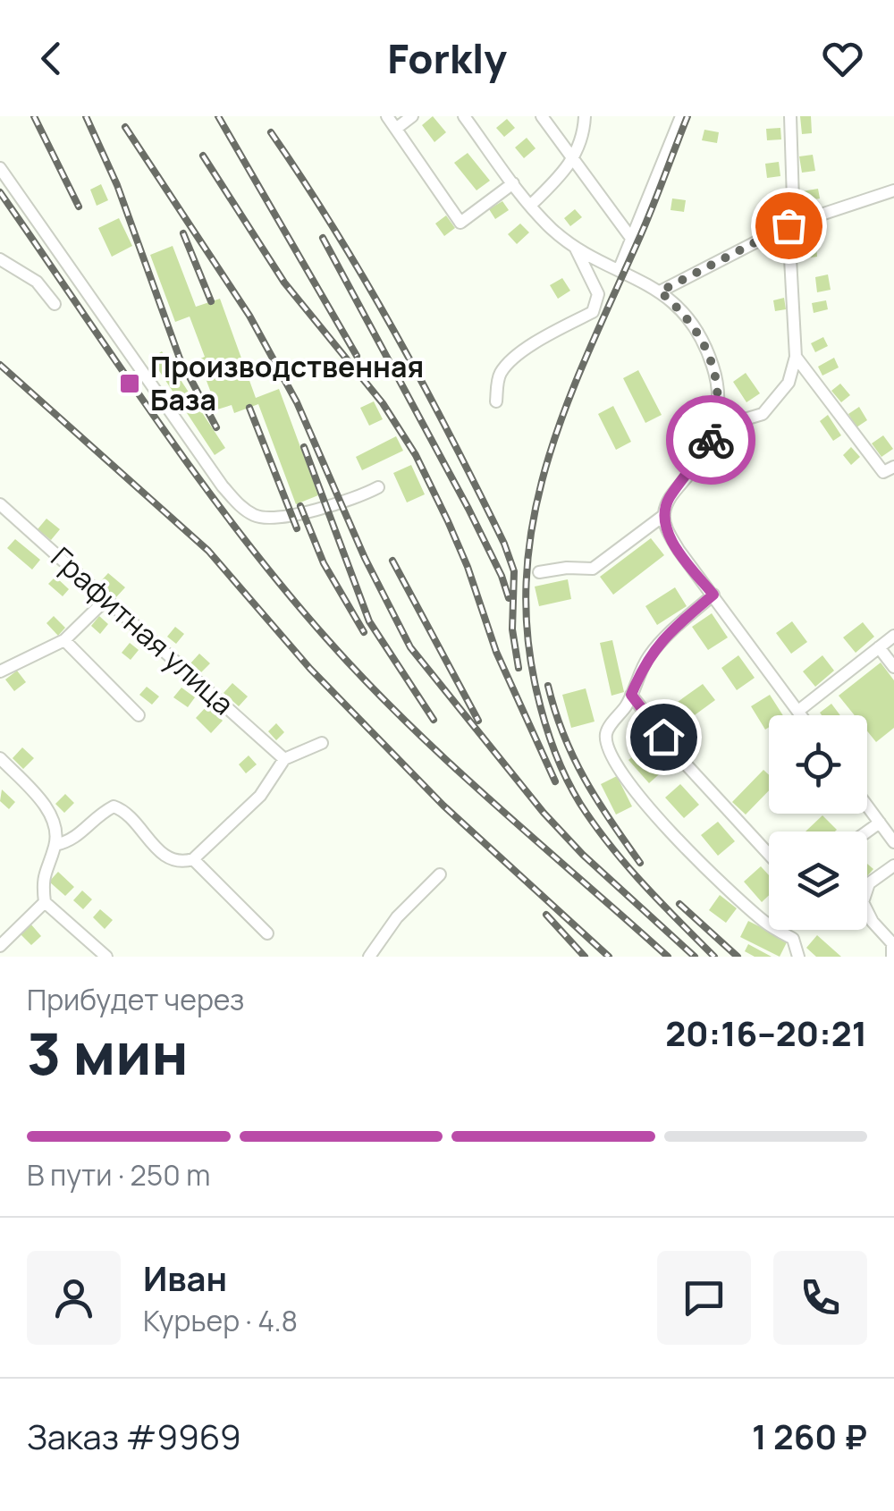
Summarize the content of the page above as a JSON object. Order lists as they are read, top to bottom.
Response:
{
  "streets": {
    "street": ["Графитная улица"]
  },
  "places": {
    "transit": ["Производственная База"]
  },
  "page": {
    "header": "Forkly",
    "heading": ["3 мин", "Прибудет через", "20:16–20:21"],
    "panel": [
      "Иван",
      "Курьер · 4.8",
      "Заказ #9969",
      "1 260 ₽"
    ],
    "bar": "В пути · 250 m"
  }
}
